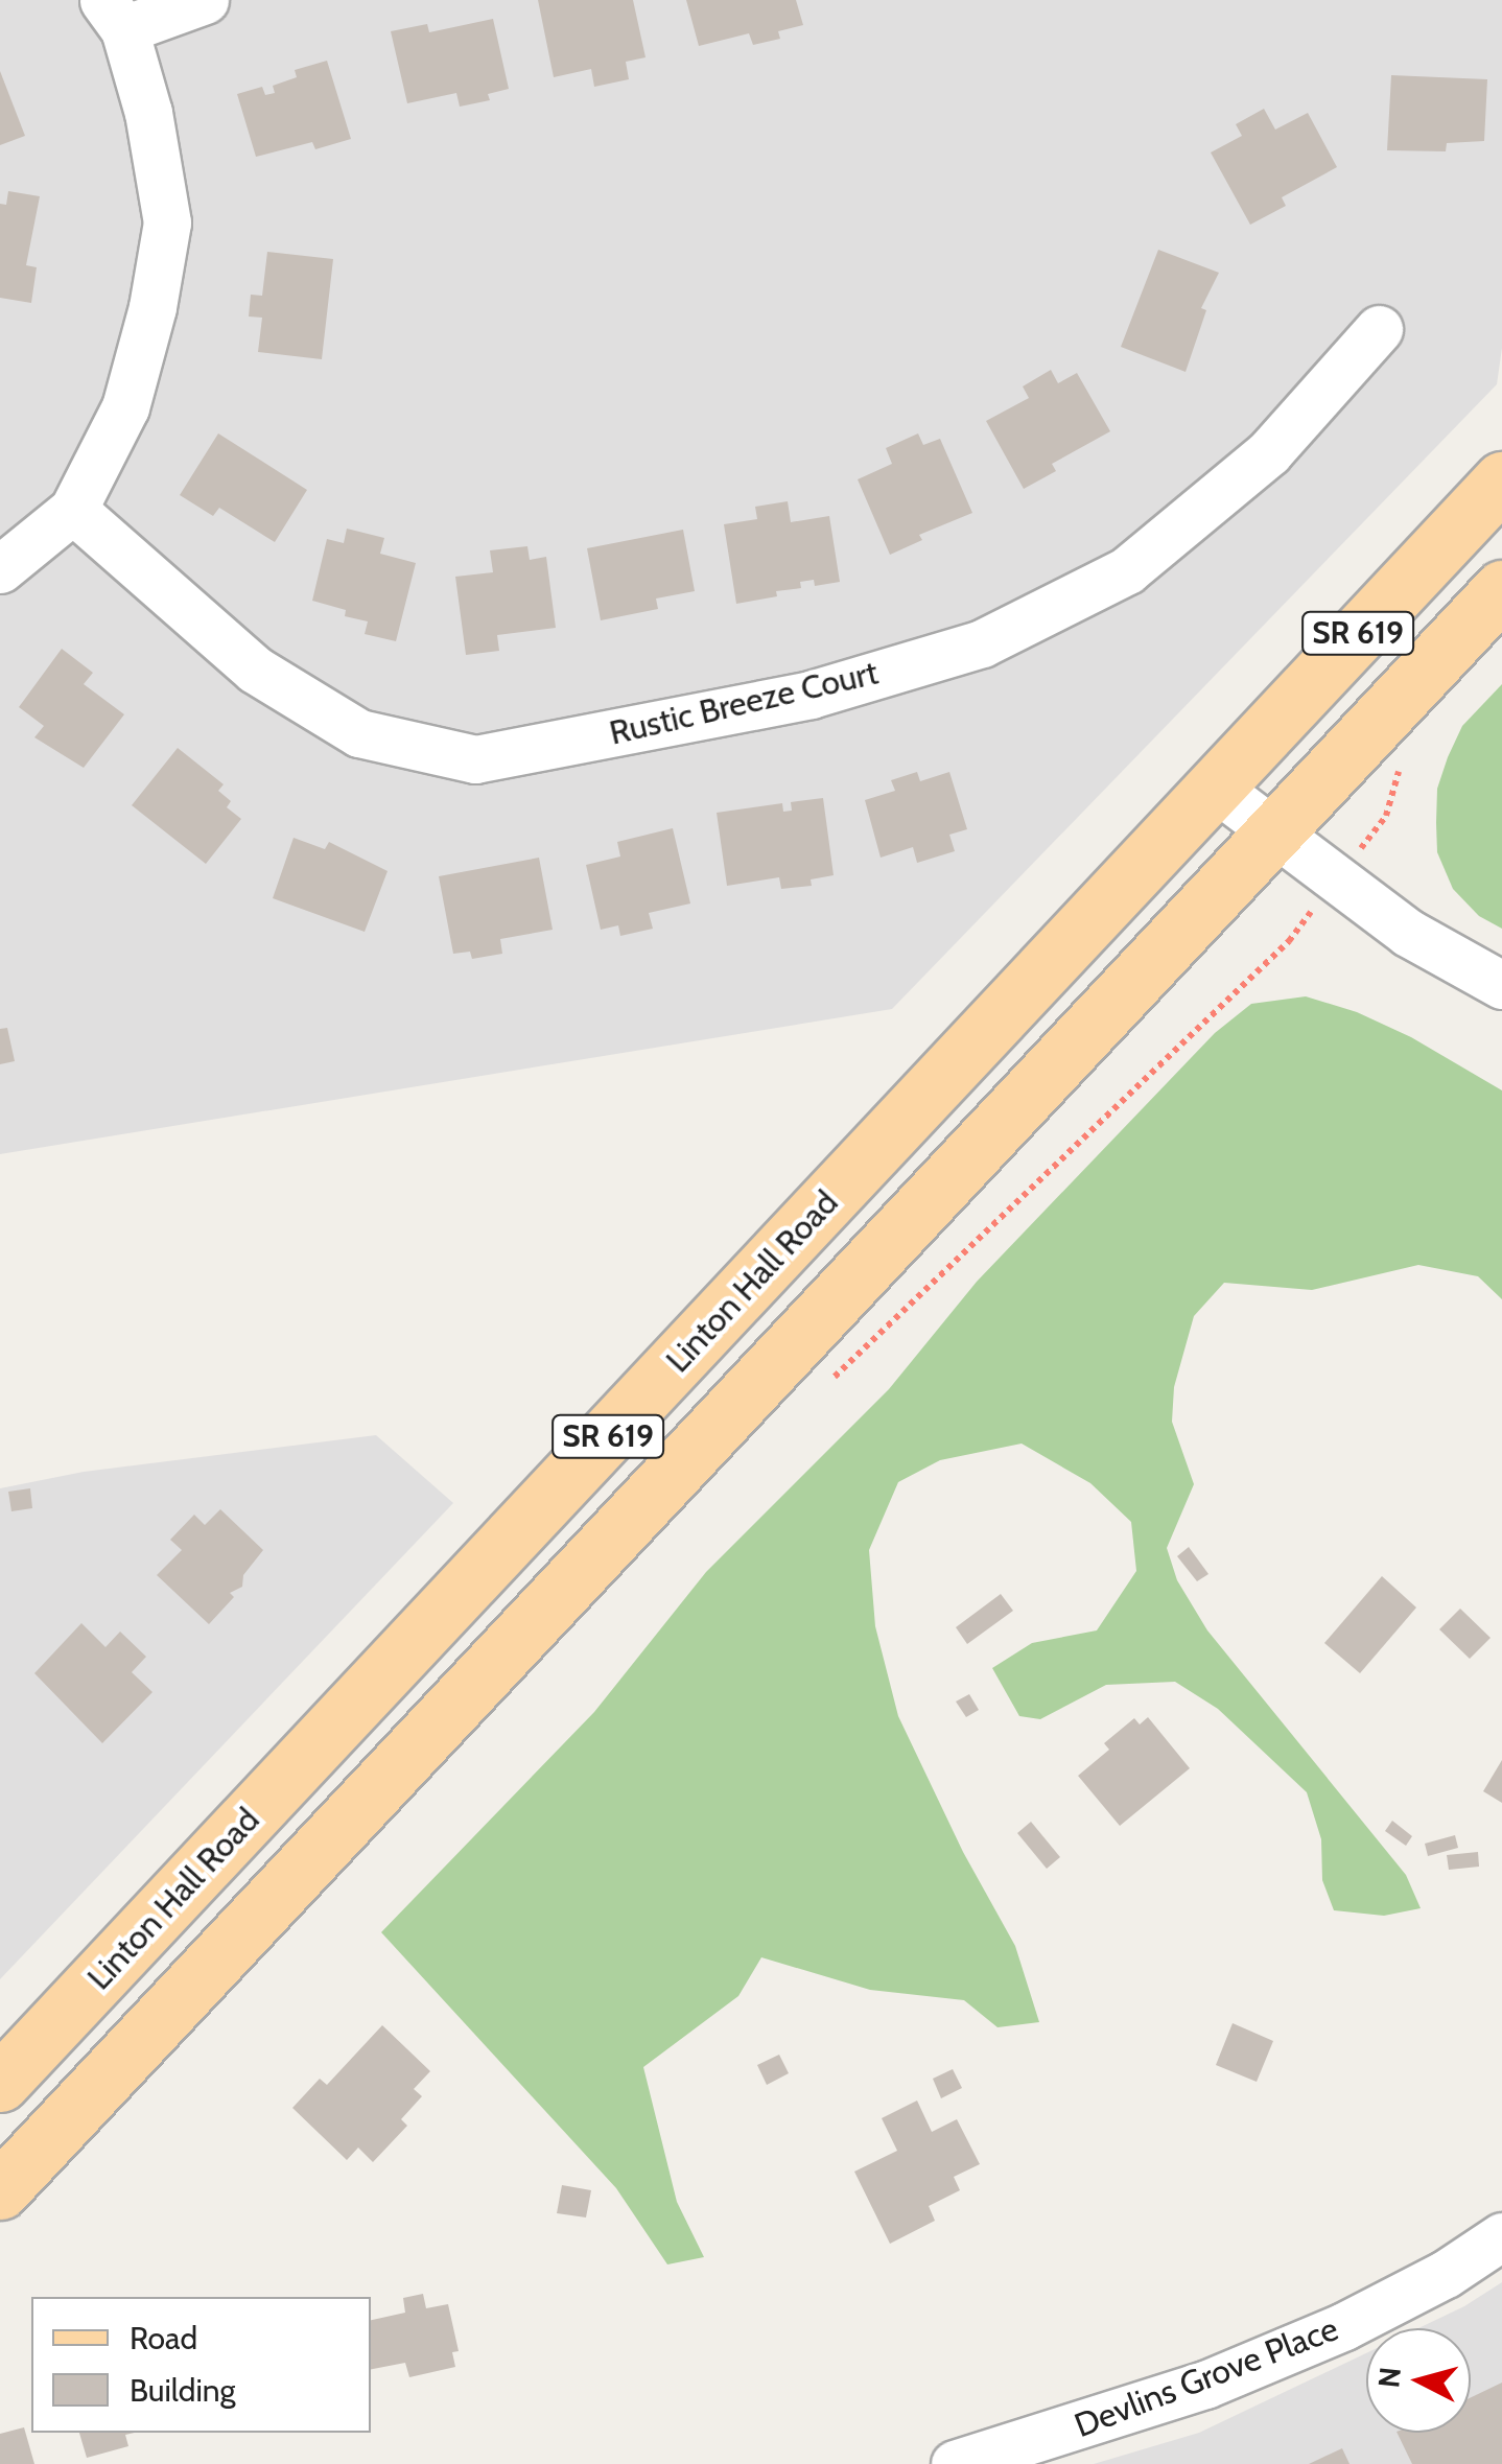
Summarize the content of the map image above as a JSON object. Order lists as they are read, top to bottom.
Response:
{
  "streets": {
    "main road": ["SR 619", "Linton Hall Road"],
    "street": ["Rustic Breeze Court", "Devlins Grove Place"]
  },
  "legend": ["Road", "Building"],
  "north": "left"
}
